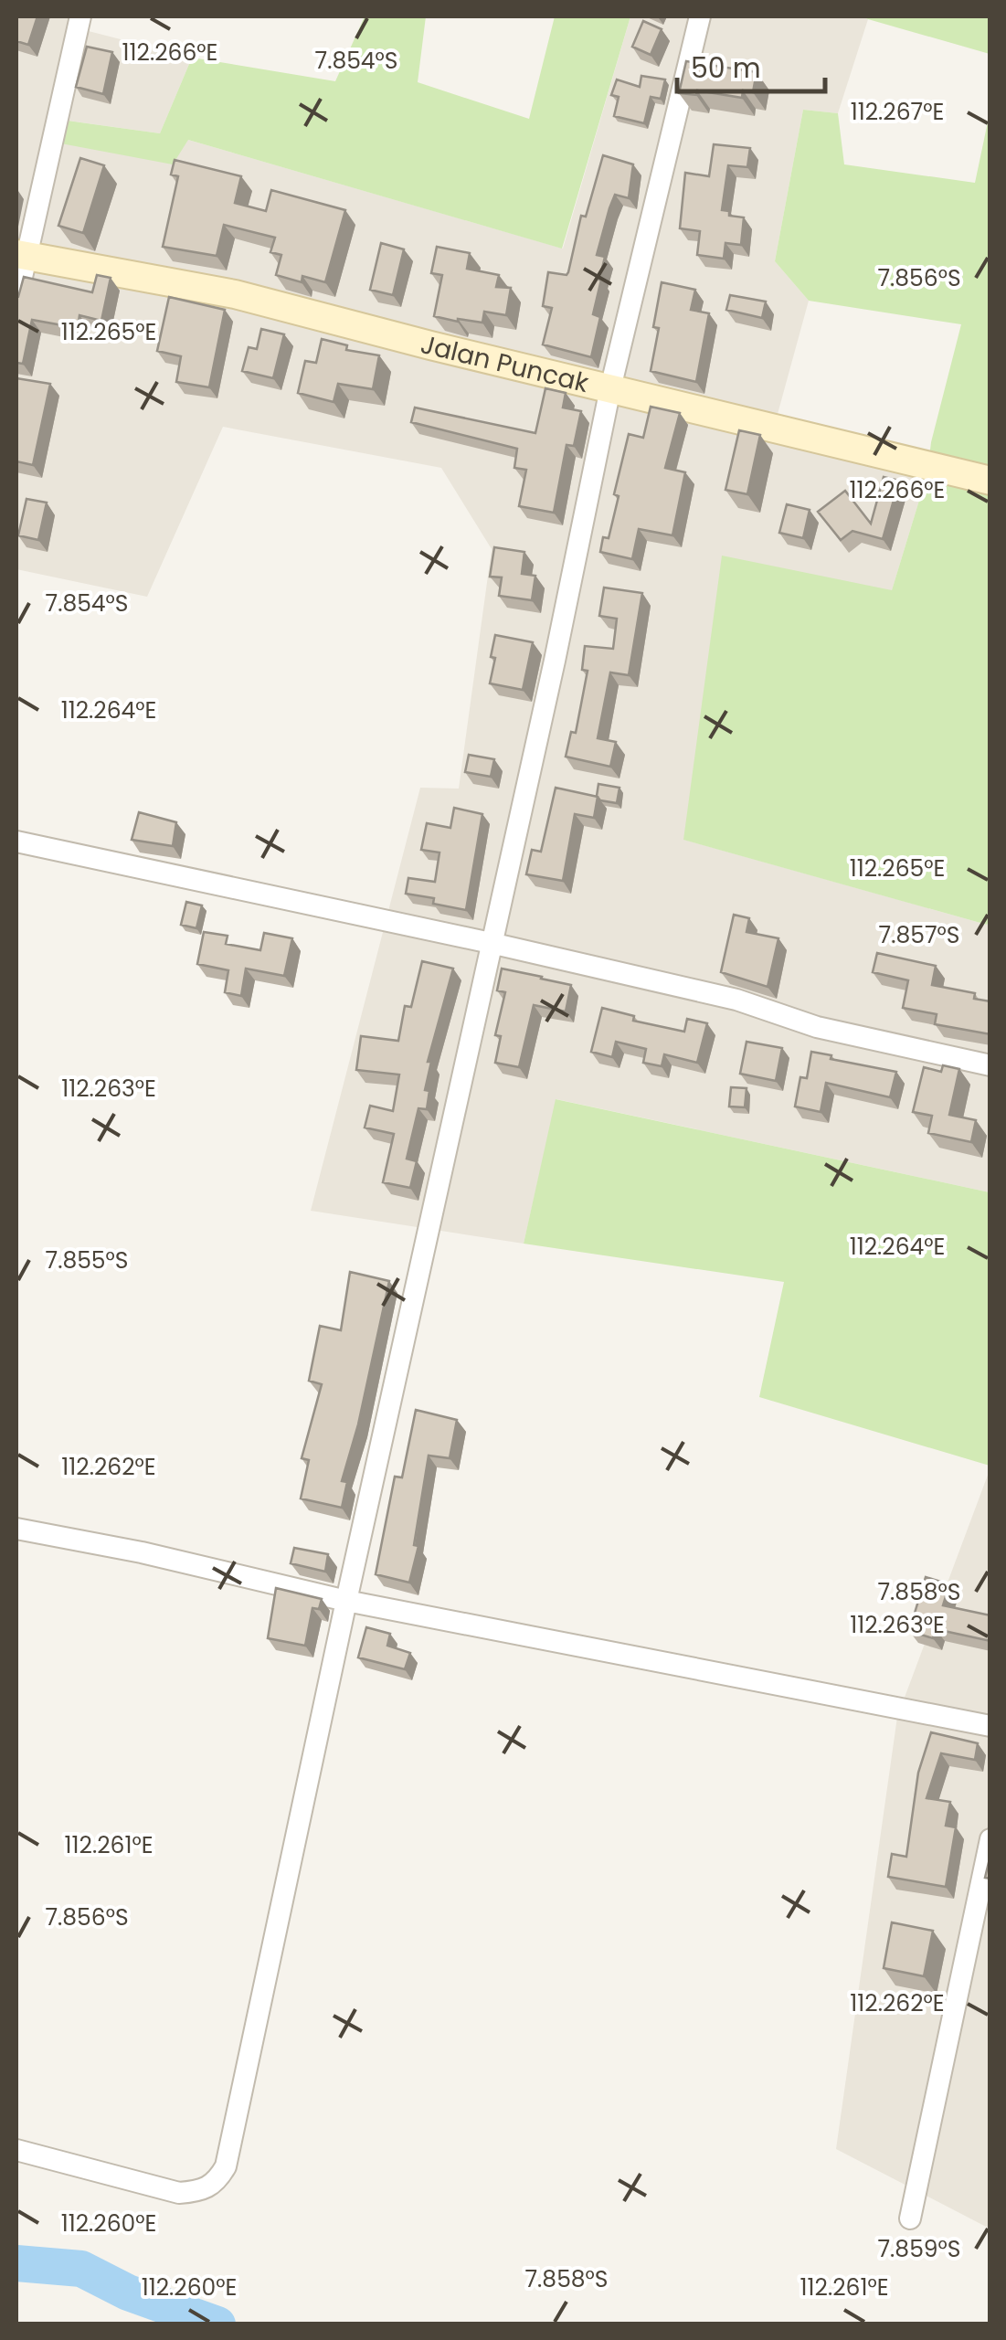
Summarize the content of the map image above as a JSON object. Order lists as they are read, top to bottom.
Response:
{
  "streets": {
    "street": ["Jalan Puncak"]
  },
  "scale_bar": "50 m",
  "coordinates": [
    "112.266°E",
    "7.854°S",
    "112.267°E",
    "7.856°S",
    "112.265°E",
    "112.264°E",
    "7.857°S",
    "112.263°E",
    "7.855°S",
    "112.262°E",
    "7.858°S",
    "112.261°E",
    "112.260°E",
    "7.859°S"
  ]
}
